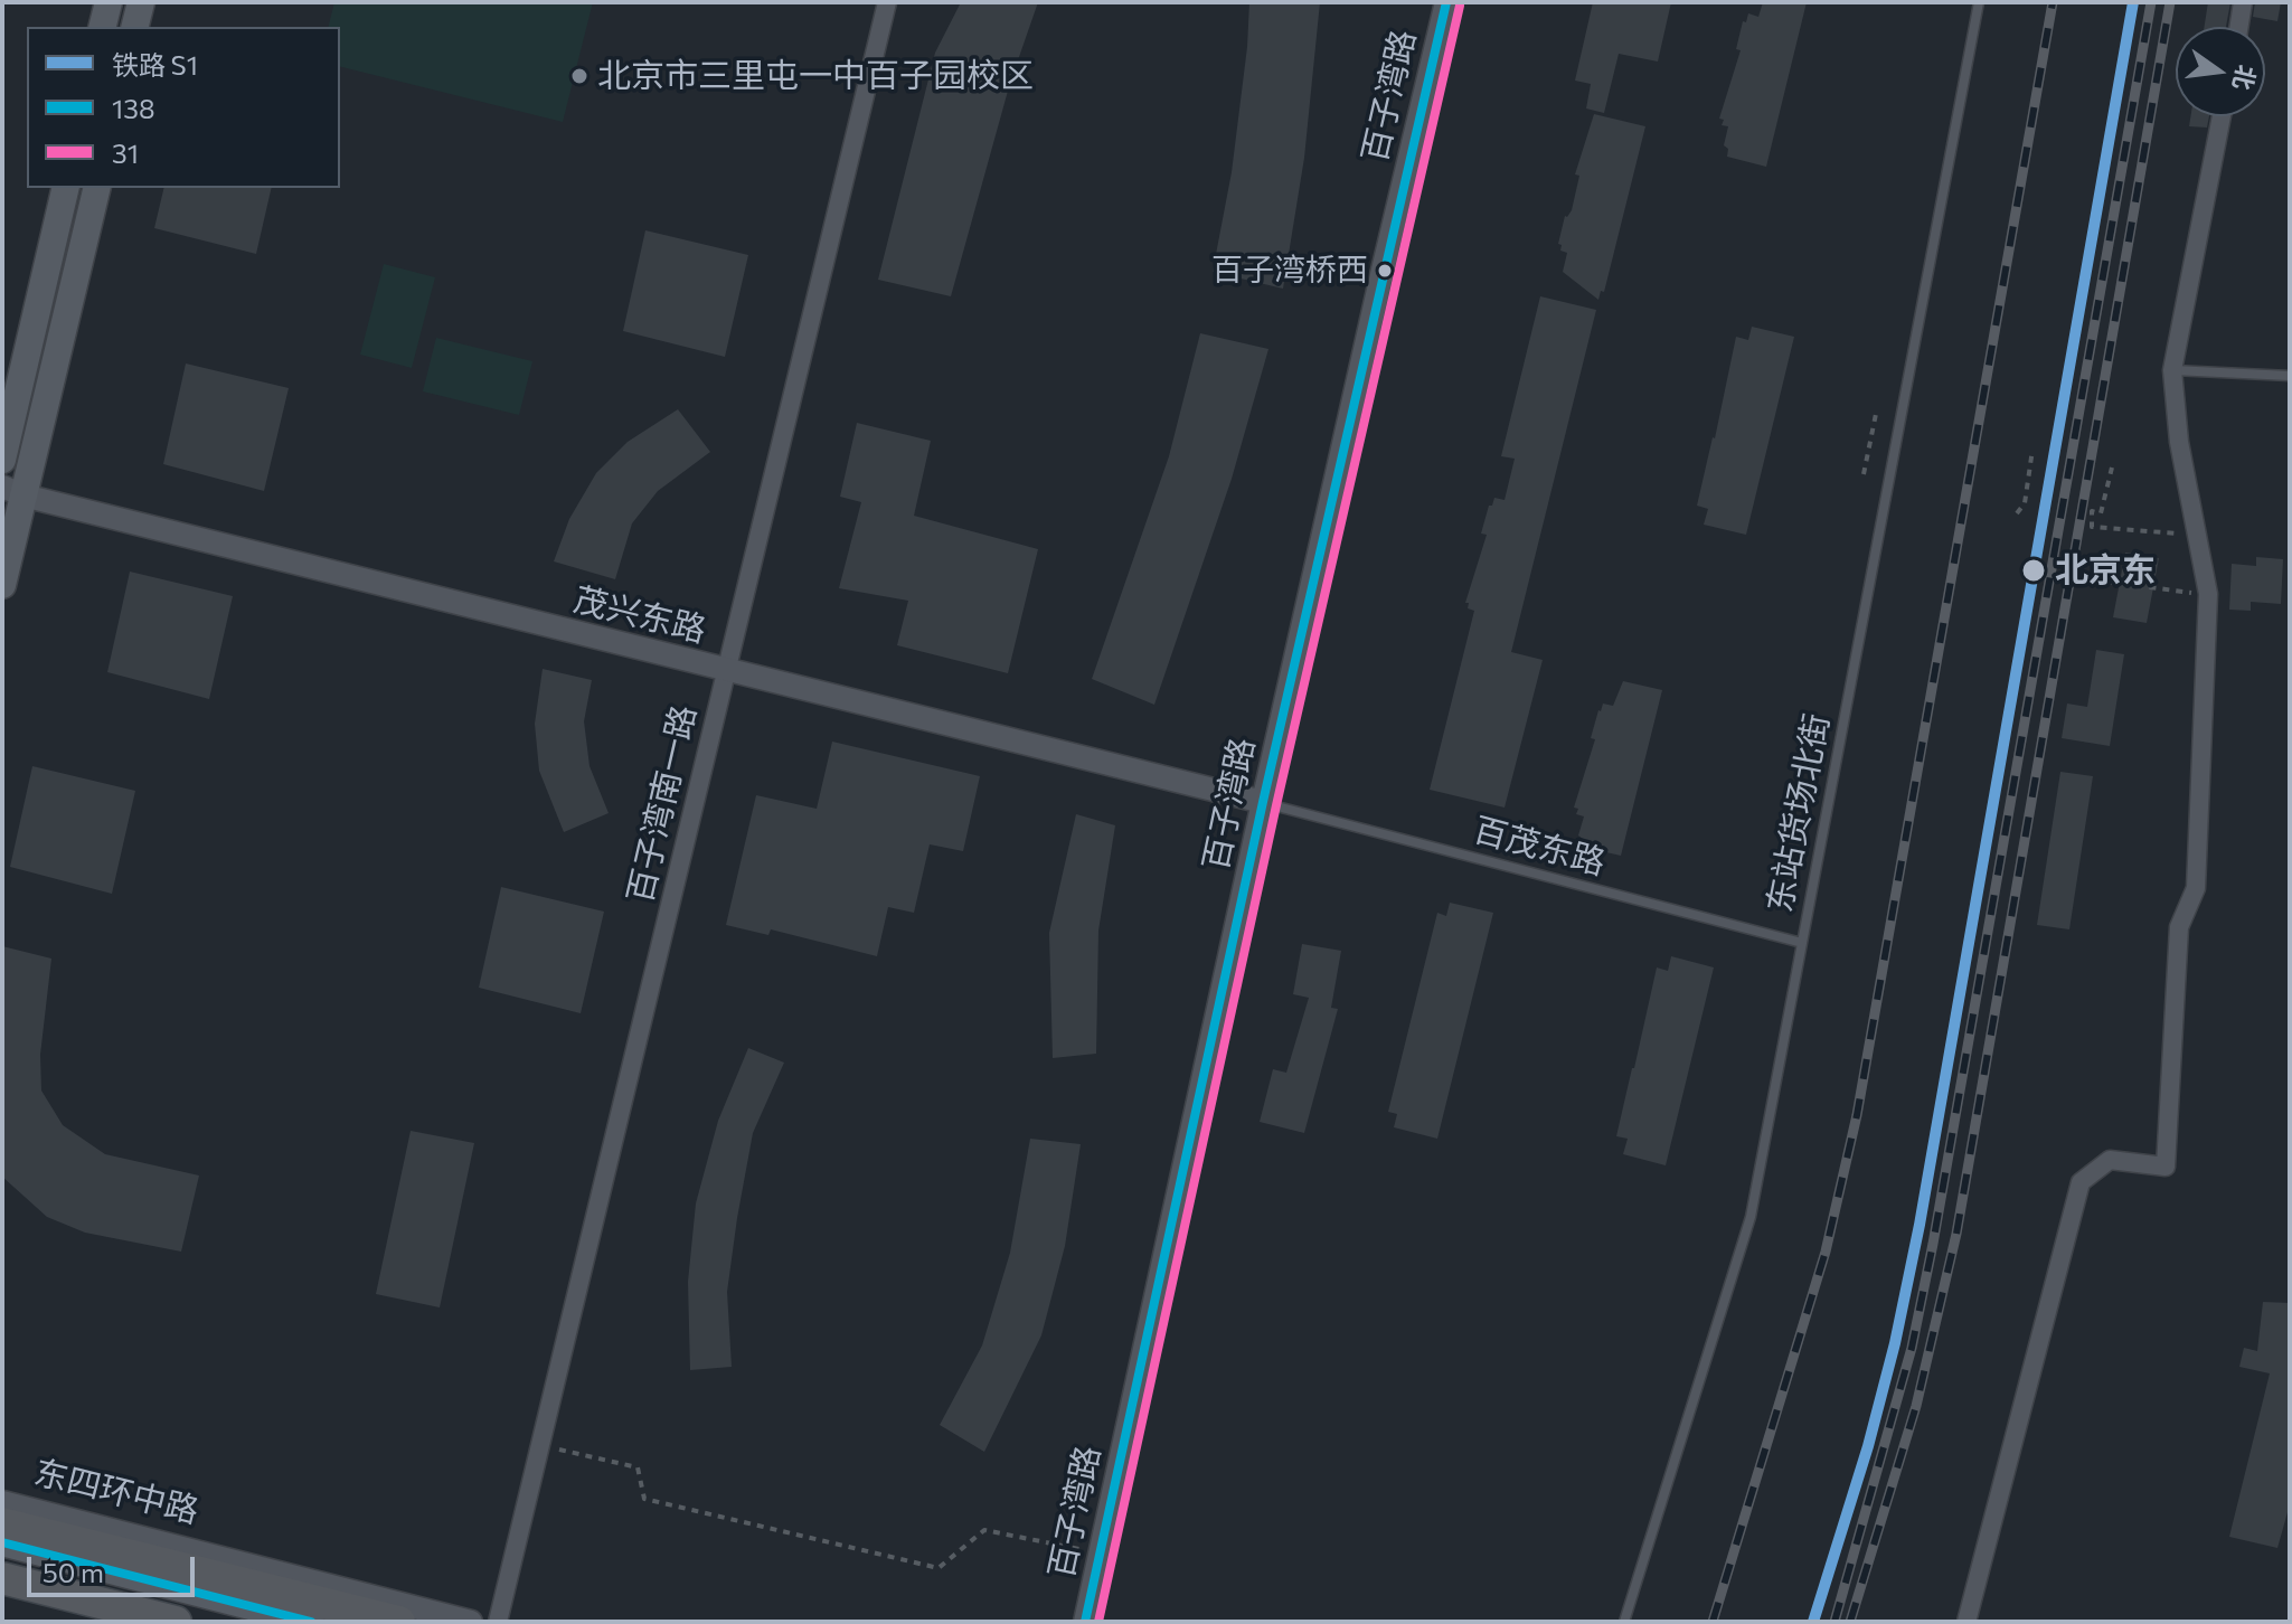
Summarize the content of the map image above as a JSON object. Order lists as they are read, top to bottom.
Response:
{
  "streets": {
    "highway": ["东四环中路"],
    "street": ["百子湾路", "茂兴东路", "百子湾南一路"],
    "lane": ["东站货场北街", "百茂东路"]
  },
  "crossings": [
    ["百子湾路", "茂兴东路"],
    ["百子湾路", "百茂东路"],
    ["茂兴东路", "百子湾南一路"],
    ["茂兴东路", "百茂东路"],
    ["东站货场北街", "百茂东路"]
  ],
  "places": ["北京市三里屯一中百子园校区", "百子湾桥西", "北京东"],
  "lines": ["rail line S1", "transit line 138", "transit line 31"],
  "legend": ["铁路 S1", "138", "31"],
  "scale_bar": "50 m",
  "north": "right"
}
